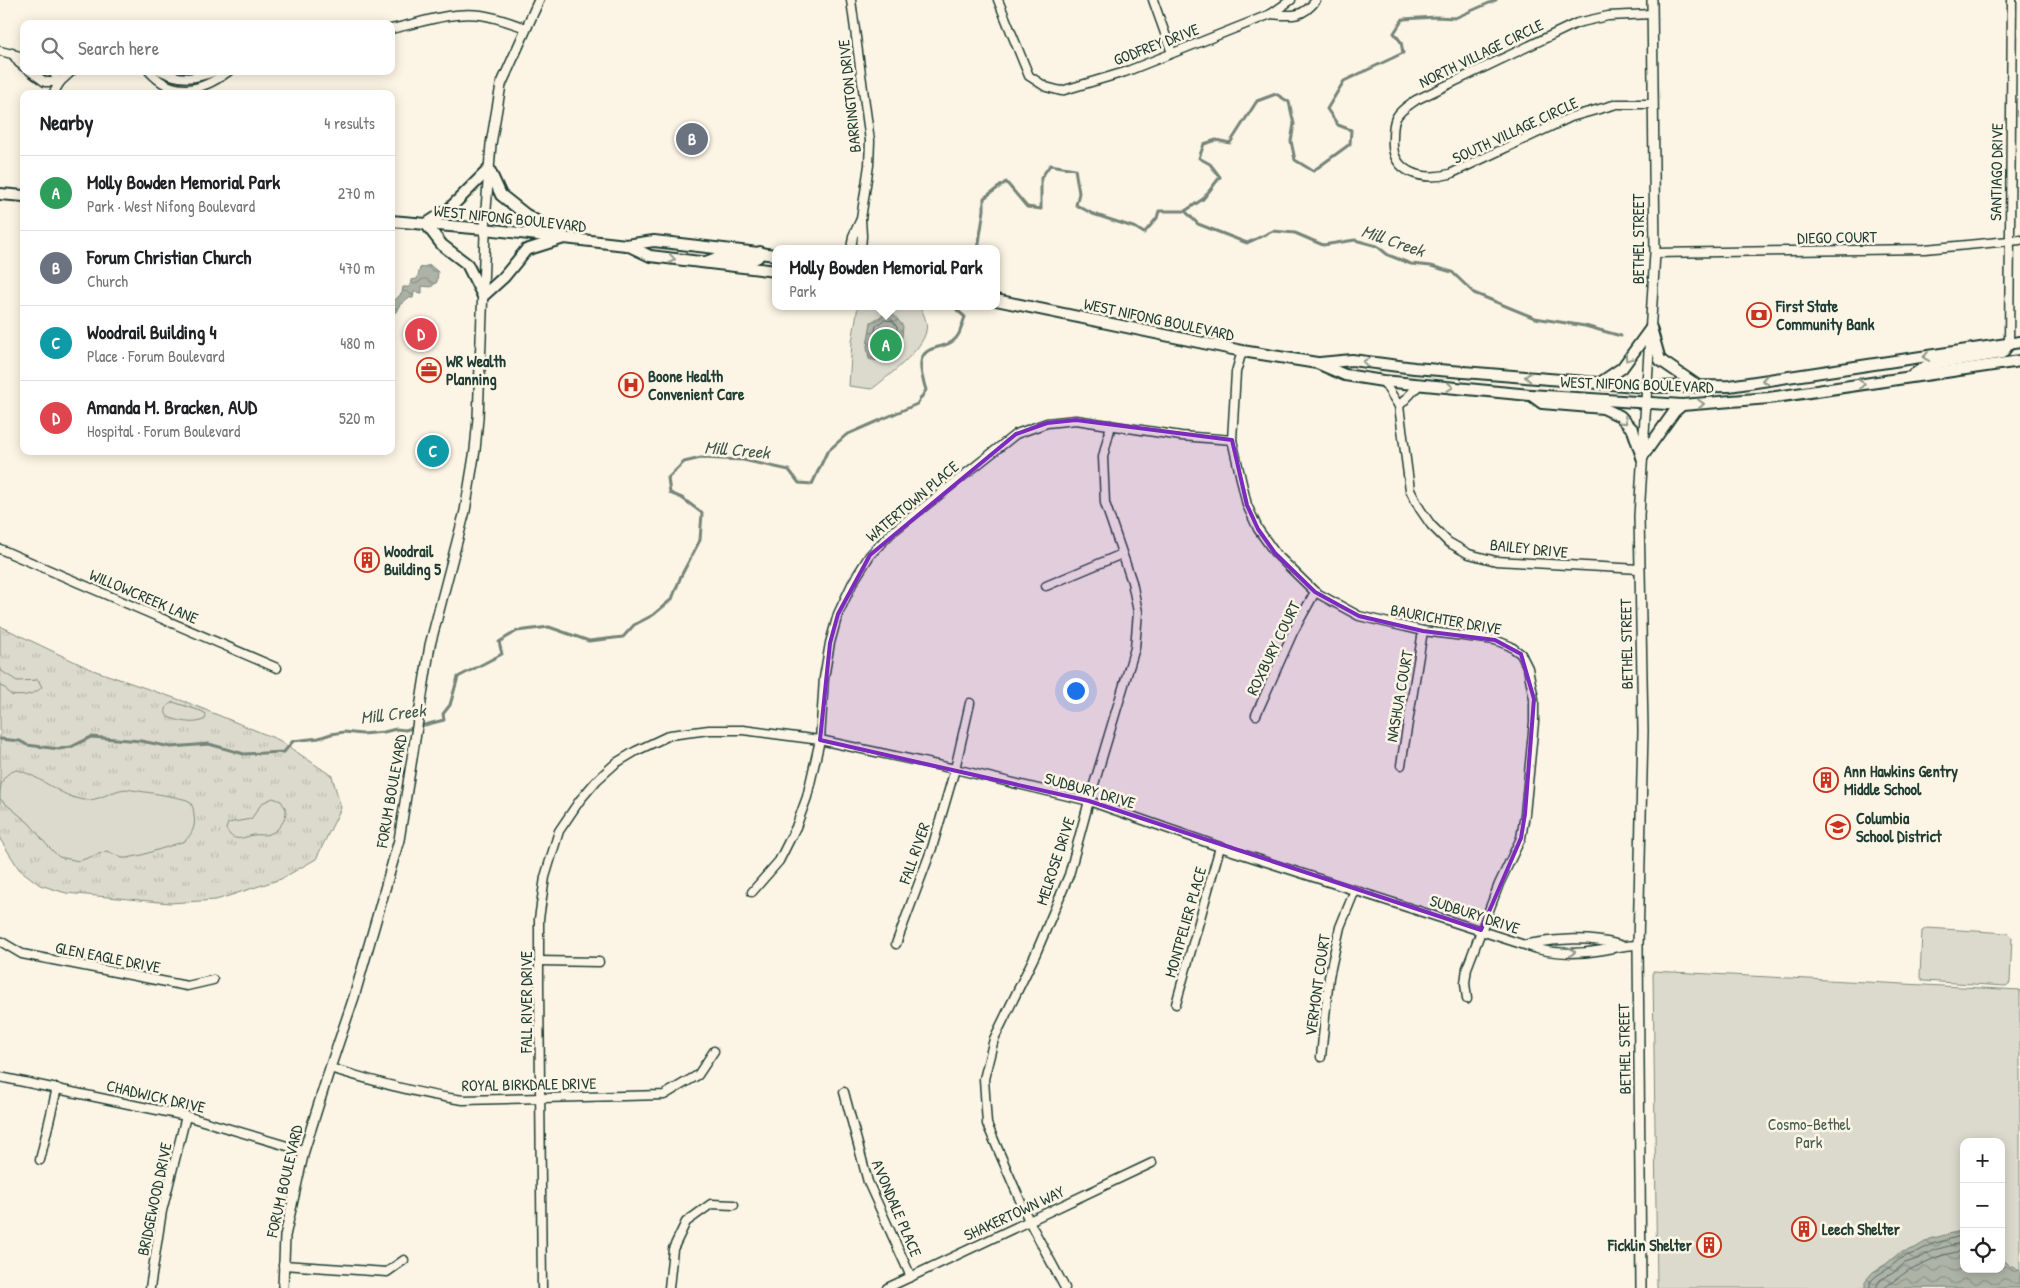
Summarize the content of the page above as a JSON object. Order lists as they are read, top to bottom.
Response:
{
  "streets": {
    "main road": ["WEST NIFONG BOULEVARD"],
    "street": [
      "GODFREY DRIVE",
      "NORTH VILLAGE CIRCLE",
      "BARRINGTON DRIVE",
      "SOUTH VILLAGE CIRCLE",
      "SANTIAGO DRIVE",
      "DIEGO COURT",
      "BETHEL STREET",
      "WATERTOWN PLACE",
      "BAILEY DRIVE",
      "WILLOWCREEK LANE",
      "BAURICHTER DRIVE",
      "ROXBURY COURT",
      "NASHUA COURT",
      "SUDBURY DRIVE",
      "FORUM BOULEVARD",
      "FALL RIVER",
      "MELROSE DRIVE",
      "MONTPELIER PLACE",
      "GLEN EAGLE DRIVE",
      "VERMONT COURT",
      "FALL RIVER DRIVE",
      "ROYAL BIRKDALE DRIVE",
      "CHADWICK DRIVE",
      "BRIDGEWOOD DRIVE",
      "AVONDALE PLACE",
      "SHAKERTOWN WAY"
    ]
  },
  "crossings": [
    ["NORTH VILLAGE CIRCLE", "SOUTH VILLAGE CIRCLE"],
    ["NORTH VILLAGE CIRCLE", "BETHEL STREET"],
    ["SOUTH VILLAGE CIRCLE", "BETHEL STREET"],
    ["SANTIAGO DRIVE", "WEST NIFONG BOULEVARD"],
    ["SANTIAGO DRIVE", "DIEGO COURT"],
    ["WEST NIFONG BOULEVARD", "BETHEL STREET"],
    ["WEST NIFONG BOULEVARD", "BAILEY DRIVE"],
    ["WEST NIFONG BOULEVARD", "BAURICHTER DRIVE"],
    ["WEST NIFONG BOULEVARD", "FORUM BOULEVARD"],
    ["DIEGO COURT", "BETHEL STREET"],
    ["BETHEL STREET", "BAILEY DRIVE"],
    ["BETHEL STREET", "SUDBURY DRIVE"],
    ["WATERTOWN PLACE", "BAURICHTER DRIVE"],
    ["WATERTOWN PLACE", "SUDBURY DRIVE"],
    ["WATERTOWN PLACE", "MELROSE DRIVE"],
    ["BAURICHTER DRIVE", "ROXBURY COURT"],
    ["BAURICHTER DRIVE", "NASHUA COURT"],
    ["BAURICHTER DRIVE", "SUDBURY DRIVE"],
    ["SUDBURY DRIVE", "FALL RIVER"],
    ["SUDBURY DRIVE", "MELROSE DRIVE"],
    ["SUDBURY DRIVE", "MONTPELIER PLACE"],
    ["SUDBURY DRIVE", "VERMONT COURT"],
    ["SUDBURY DRIVE", "FALL RIVER DRIVE"],
    ["FORUM BOULEVARD", "ROYAL BIRKDALE DRIVE"],
    ["FORUM BOULEVARD", "CHADWICK DRIVE"],
    ["MELROSE DRIVE", "SHAKERTOWN WAY"],
    ["FALL RIVER DRIVE", "ROYAL BIRKDALE DRIVE"],
    ["CHADWICK DRIVE", "BRIDGEWOOD DRIVE"],
    ["AVONDALE PLACE", "SHAKERTOWN WAY"]
  ],
  "water": ["Mill Creek"],
  "parks": ["Cosmo-Bethel Park"],
  "places": {
    "bank": ["First State Community Bank"],
    "office": ["WR Wealth Planning"],
    "hospital": ["Boone Health Convenient Care"],
    "building": [
      "Woodrail Building 5",
      "Ann Hawkins Gentry Middle School",
      "Leech Shelter",
      "Ficklin Shelter"
    ],
    "school or university": ["Columbia School District"]
  },
  "page": {
    "search": "Search here",
    "heading": ["Nearby", "4 results"],
    "pins": [
      "B",
      "D",
      "A",
      "C"
    ],
    "list": [
      {
        "mark": "A",
        "name": "Molly Bowden Memorial Park",
        "note": "Park · West Nifong Boulevard",
        "value": "270 m"
      },
      {
        "mark": "B",
        "name": "Forum Christian Church",
        "note": "Church",
        "value": "470 m"
      },
      {
        "mark": "C",
        "name": "Woodrail Building 4",
        "note": "Place · Forum Boulevard",
        "value": "480 m"
      },
      {
        "mark": "D",
        "name": "Amanda M. Bracken, AUD",
        "note": "Hospital · Forum Boulevard",
        "value": "520 m"
      }
    ],
    "popup": ["Molly Bowden Memorial Park", "Park"],
    "map_buttons": ["+", "−"]
  }
}
